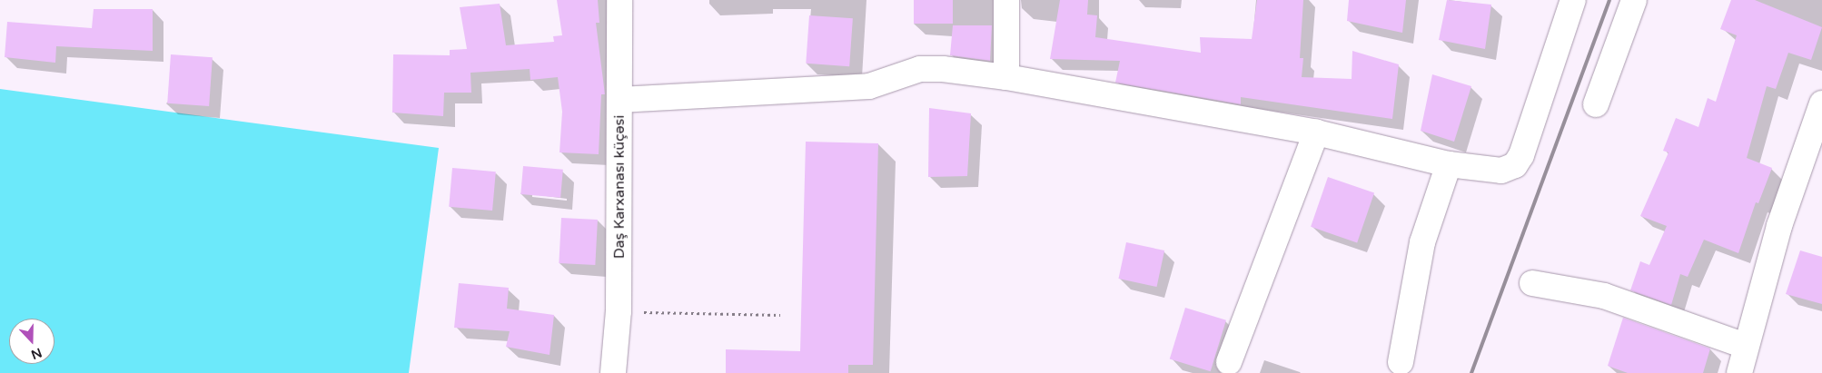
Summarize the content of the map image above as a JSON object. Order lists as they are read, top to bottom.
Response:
{
  "streets": {
    "street": ["Daş Karxanası küçəsi"]
  },
  "north": "bottom"
}
